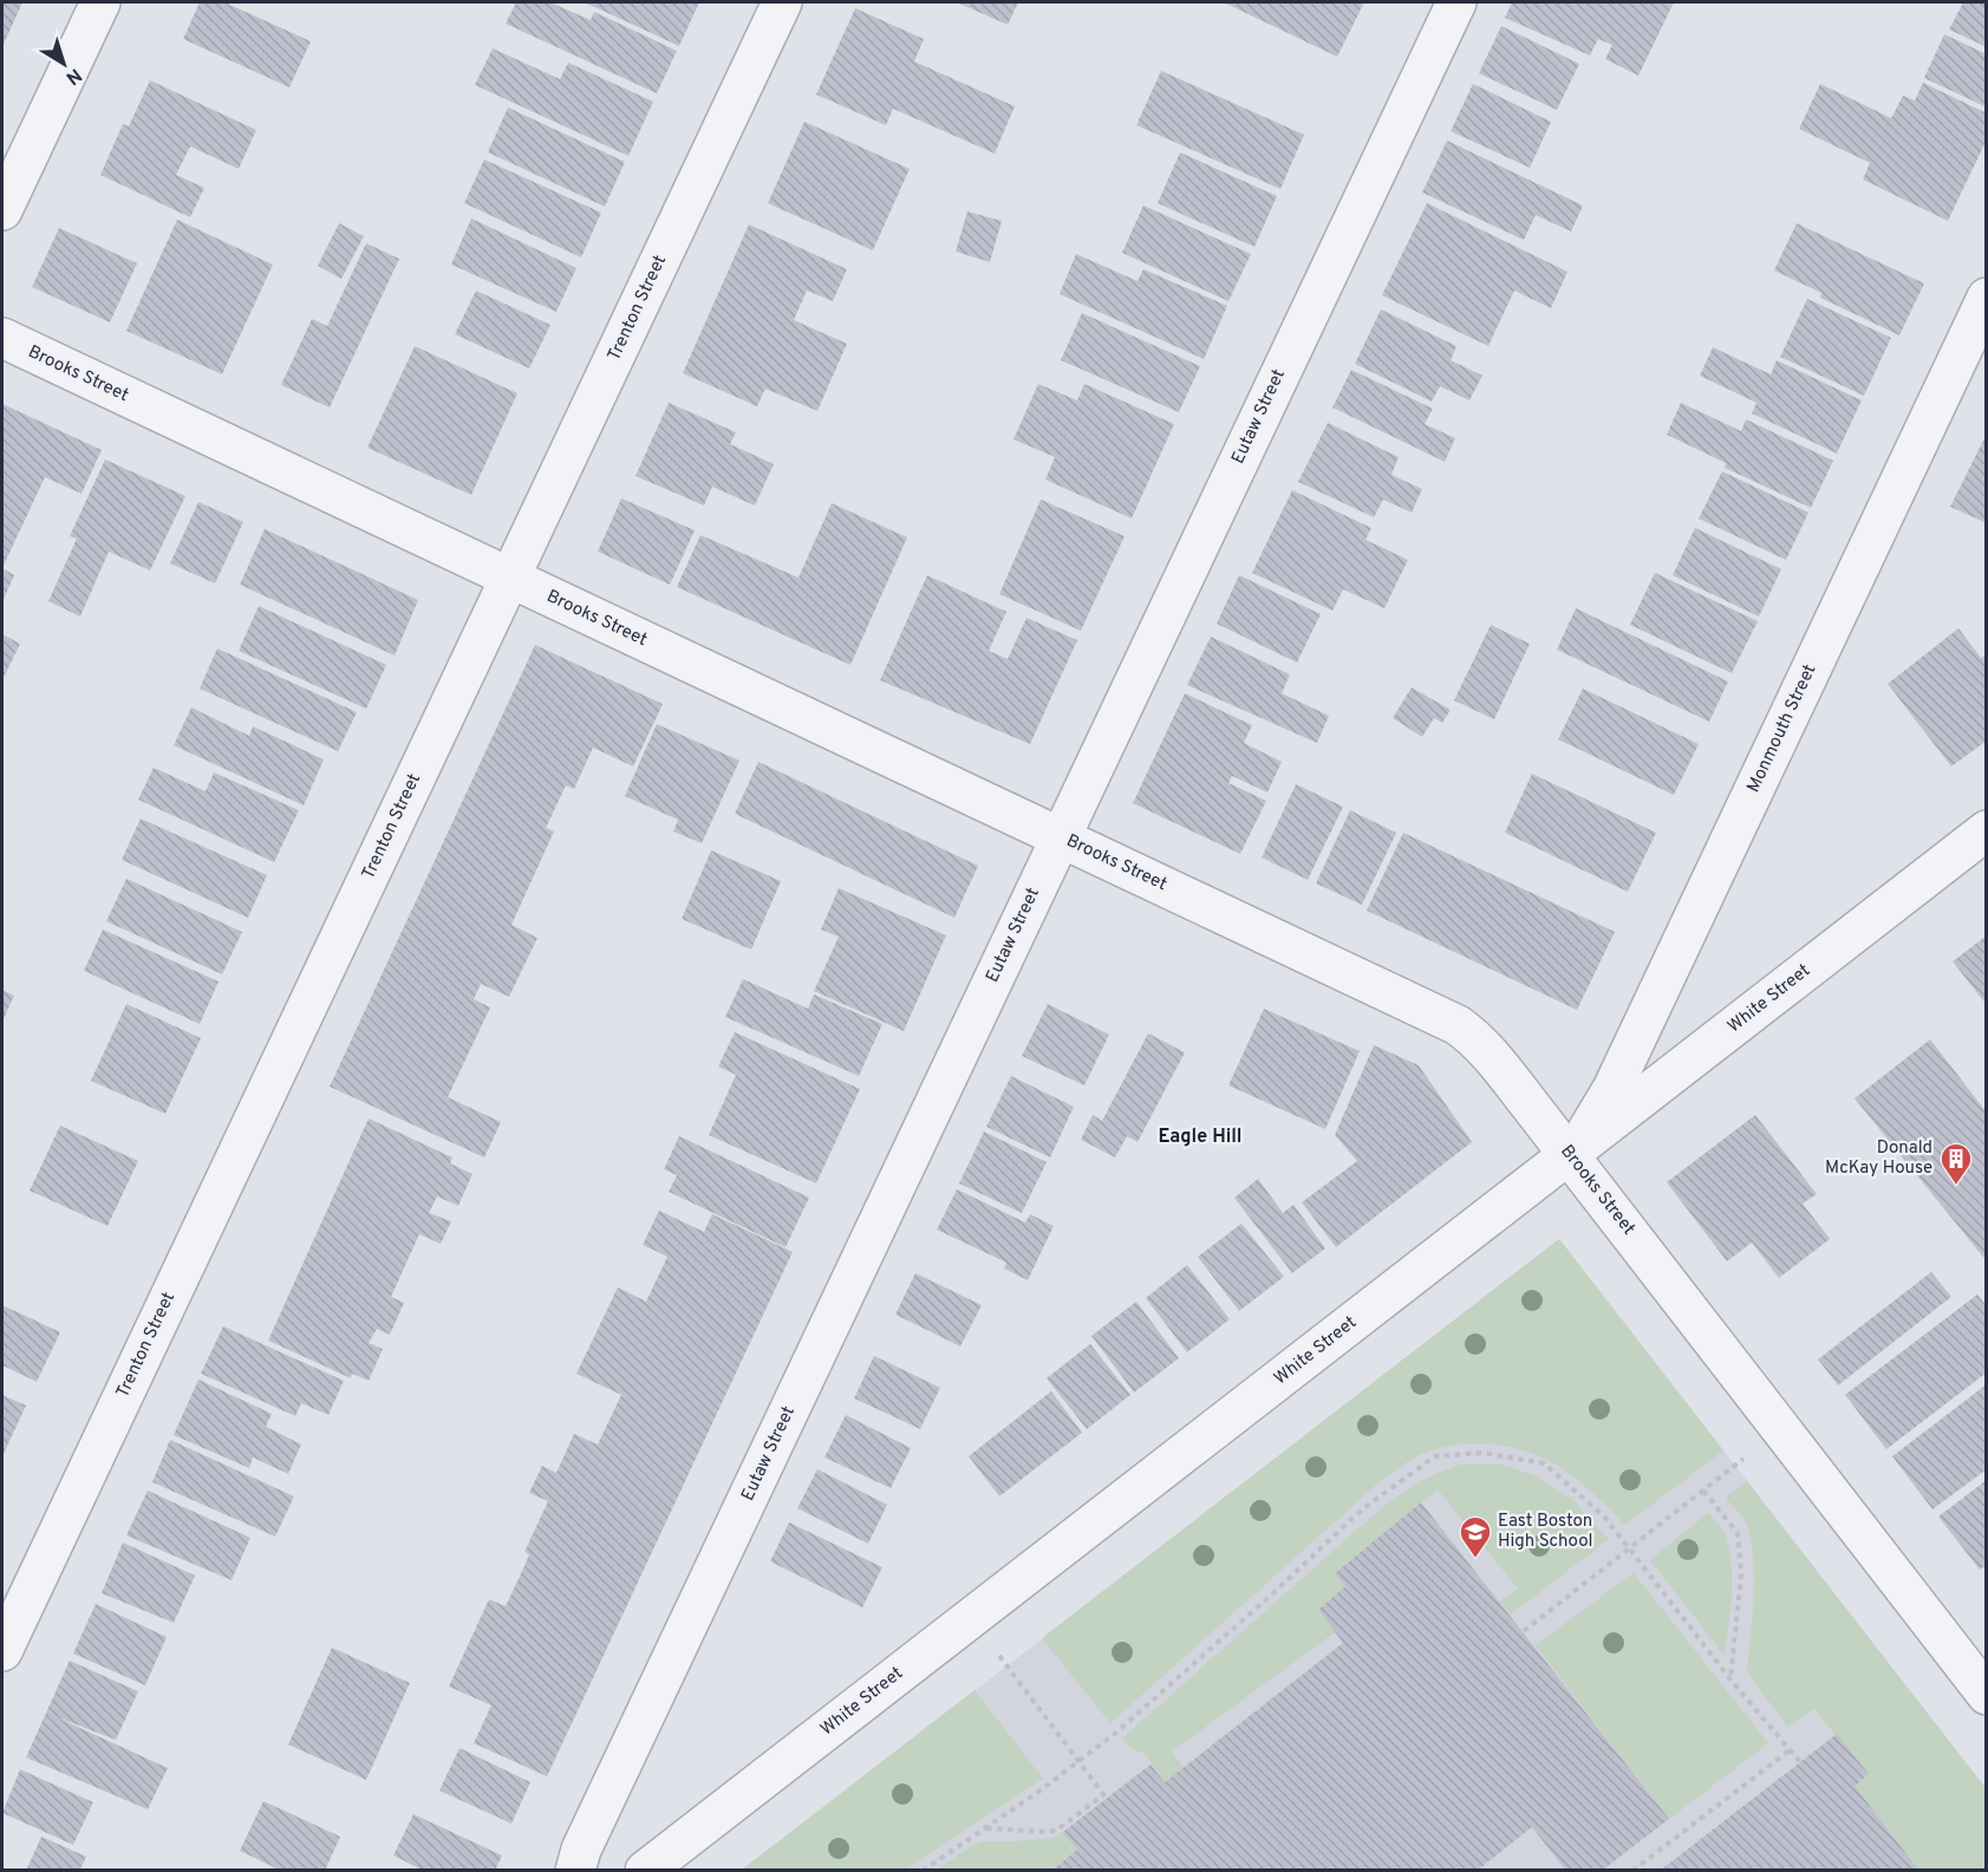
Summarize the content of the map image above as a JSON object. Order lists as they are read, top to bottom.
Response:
{
  "streets": {
    "street": [
      "Trenton Street",
      "Brooks Street",
      "Eutaw Street",
      "Monmouth Street",
      "White Street"
    ]
  },
  "crossings": [
    ["Trenton Street", "Brooks Street"],
    ["Brooks Street", "Eutaw Street"],
    ["Brooks Street", "Monmouth Street"],
    ["Brooks Street", "White Street"],
    ["Monmouth Street", "White Street"]
  ],
  "districts": ["Eagle Hill"],
  "places": {
    "building": ["Donald McKay House"],
    "school or university": ["East Boston High School"]
  },
  "north": "bottom right"
}
